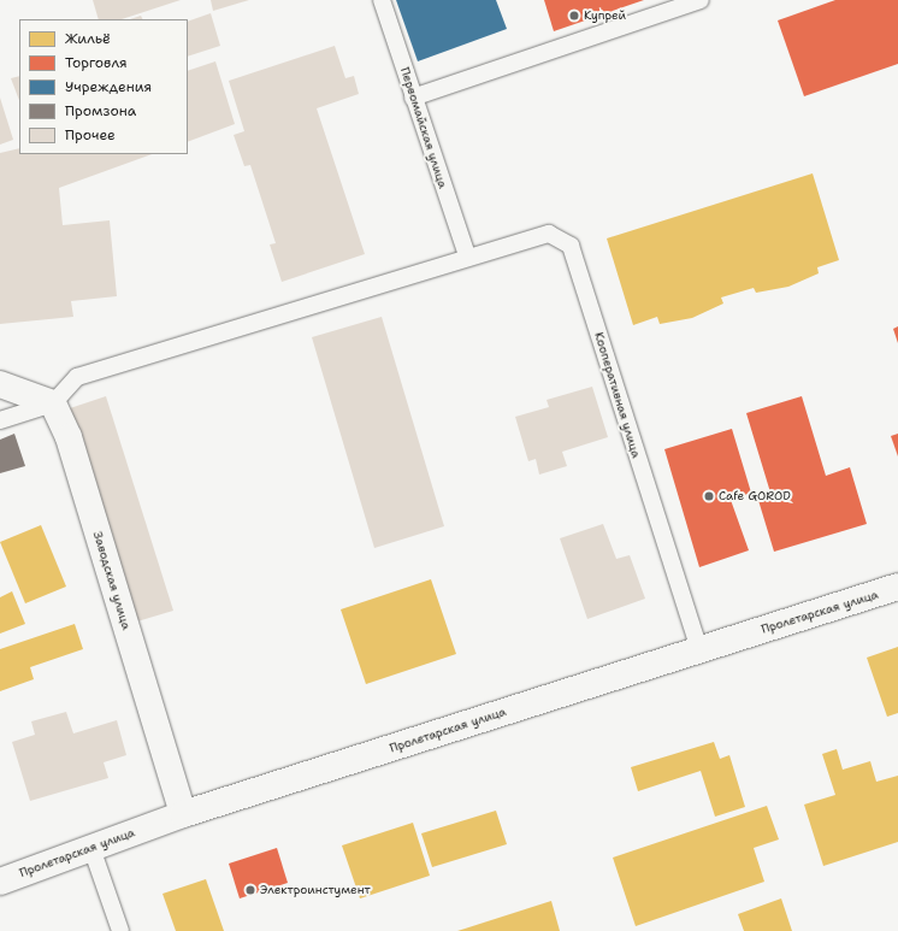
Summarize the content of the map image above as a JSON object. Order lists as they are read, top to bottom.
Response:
{
  "streets": {
    "street": ["Заводская улица", "Пролетарская улица"],
    "lane": ["Первомайская улица", "Кооперативная улица"]
  },
  "crossings": [
    ["Первомайская улица", "Кооперативная улица"],
    ["Кооперативная улица", "Заводская улица"],
    ["Кооперативная улица", "Пролетарская улица"],
    ["Заводская улица", "Пролетарская улица"]
  ],
  "places": ["Купрей", "Cafe GOROD", "Электроинстумент"],
  "legend": [
    "Жильё",
    "Торговля",
    "Учреждения",
    "Промзона",
    "Прочее"
  ]
}
